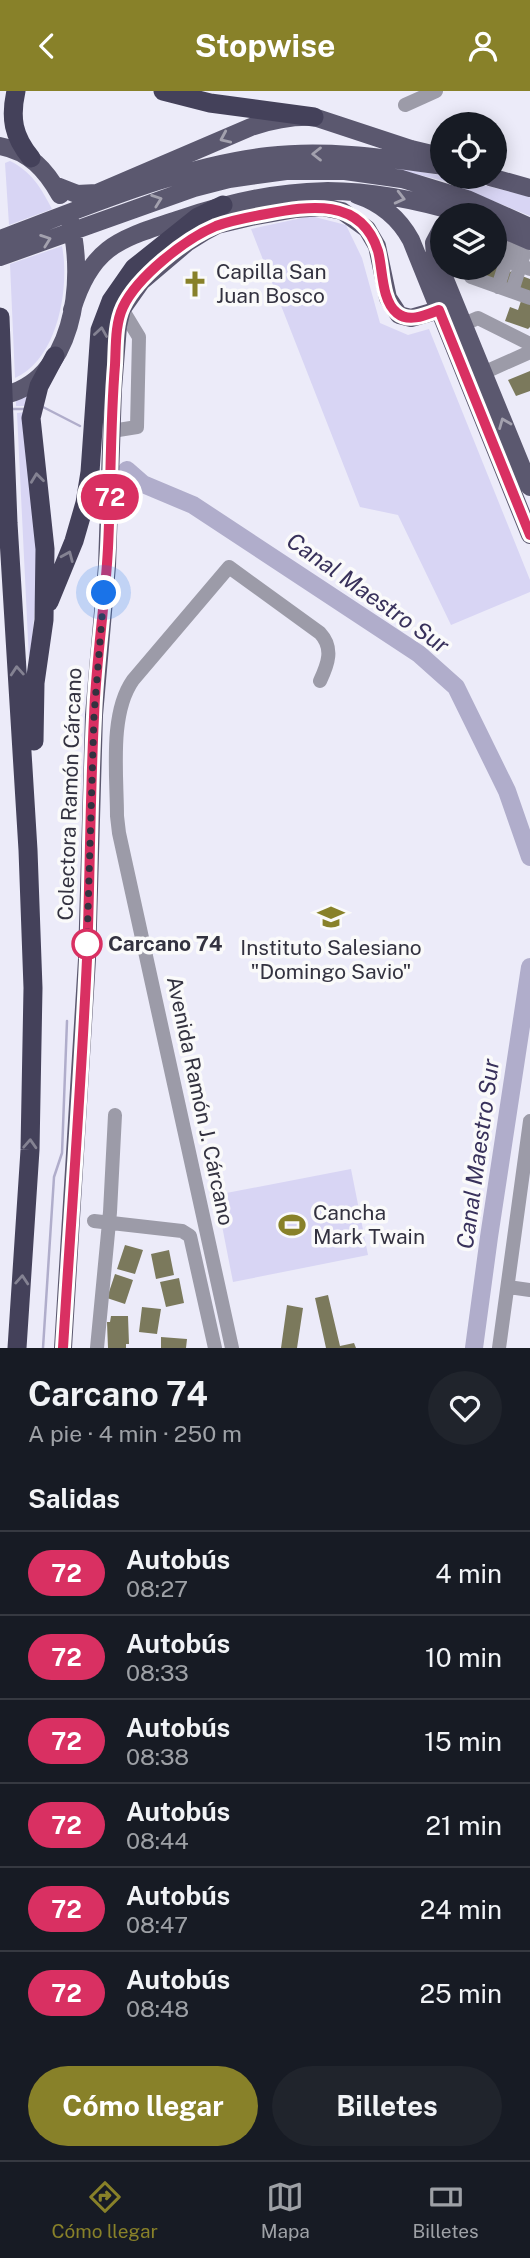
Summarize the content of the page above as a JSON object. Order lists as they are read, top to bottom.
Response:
{
  "streets": {
    "main road": ["Colectora Ramón Cárcano"],
    "street": ["Avenida Ramón J. Cárcano"]
  },
  "water": ["Canal Maestro Sur"],
  "places": {
    "church": ["Capilla San Juan Bosco"],
    "school or university": ["Instituto Salesiano \"Domingo Savio\""],
    "other": ["Carcano 74"],
    "sports": ["Cancha Mark Twain"]
  },
  "lines": ["bus line 72"],
  "page": {
    "header": "Stopwise",
    "on_map": "72",
    "heading": [
      ["Carcano 74", "A pie · 4 min · 250 m"],
      "Salidas"
    ],
    "list": [
      {
        "mark": "72",
        "name": "Autobús",
        "note": "08:27",
        "value": "4 min"
      },
      {
        "mark": "72",
        "name": "Autobús",
        "note": "08:33",
        "value": "10 min"
      },
      {
        "mark": "72",
        "name": "Autobús",
        "note": "08:38",
        "value": "15 min"
      },
      {
        "mark": "72",
        "name": "Autobús",
        "note": "08:44",
        "value": "21 min"
      },
      {
        "mark": "72",
        "name": "Autobús",
        "note": "08:47",
        "value": "24 min"
      },
      {
        "mark": "72",
        "name": "Autobús",
        "note": "08:48",
        "value": "25 min"
      }
    ],
    "buttons": ["Cómo llegar", "Billetes"],
    "tabs": ["Cómo llegar", "Mapa", "Billetes"]
  }
}
